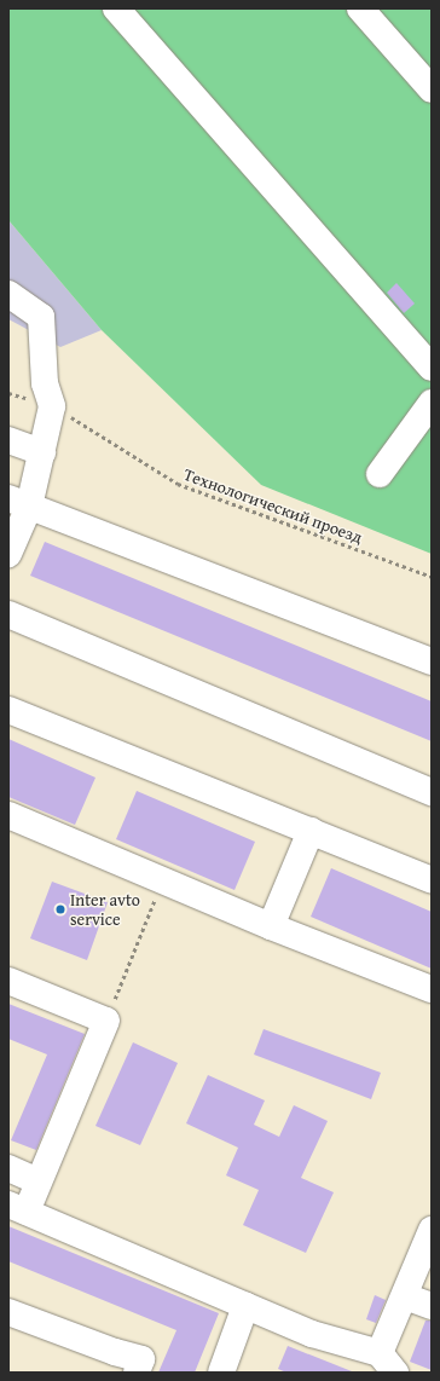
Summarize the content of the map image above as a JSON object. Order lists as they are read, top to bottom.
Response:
{
  "streets": {
    "path": ["Технологический проезд"]
  },
  "places": ["Inter avto service"]
}
